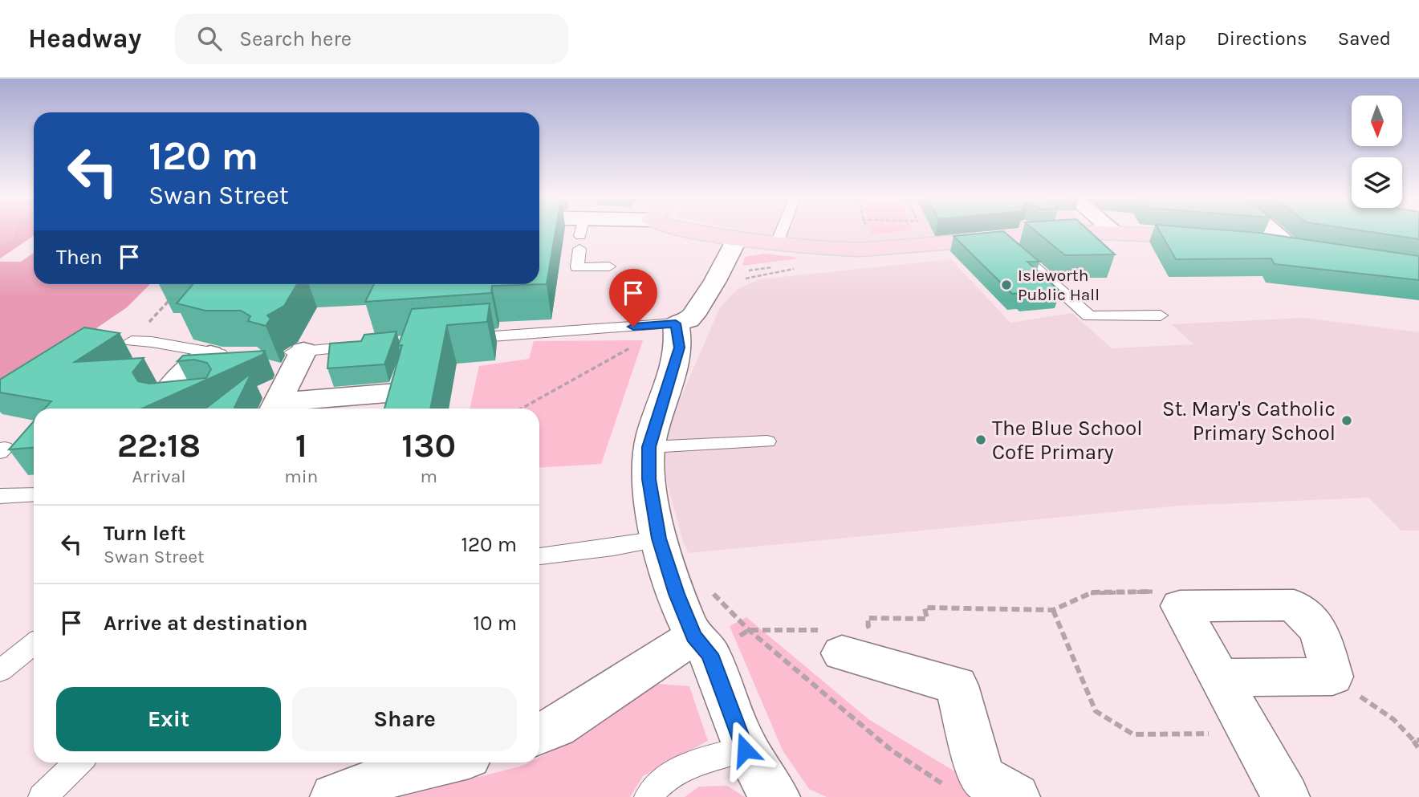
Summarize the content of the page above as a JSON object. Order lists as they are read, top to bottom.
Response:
{
  "places": ["Isleworth Public Hall", "St. Mary's Catholic Primary School", "The Blue School CofE Primary"],
  "north": "bottom",
  "page": {
    "header": "Headway",
    "search": "Search here",
    "nav": ["Map", "Directions", "Saved"],
    "turn": ["120 m", "Swan Street"],
    "then": "Then",
    "eta": [
      "22:18",
      "Arrival",
      "1",
      "min",
      "130",
      "m"
    ],
    "list": [
      {
        "name": "Turn left",
        "note": "Swan Street",
        "value": "120 m"
      },
      {
        "name": "Arrive at destination",
        "value": "10 m"
      }
    ],
    "buttons": ["Exit", "Share"]
  }
}
